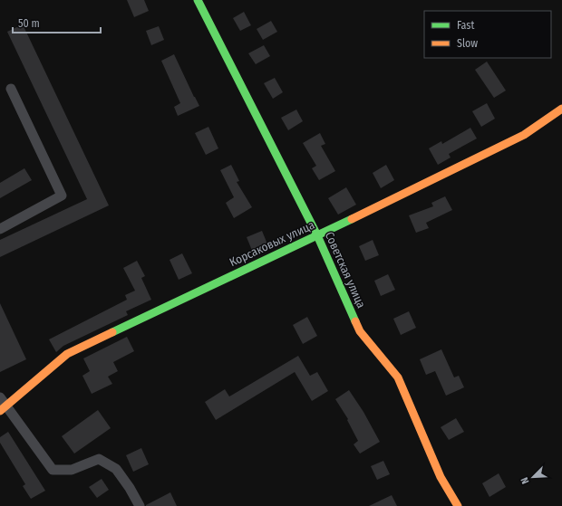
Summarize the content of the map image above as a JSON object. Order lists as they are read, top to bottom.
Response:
{
  "streets": {
    "street": ["Корсаковых улица", "Советская улица"]
  },
  "crossings": [
    ["Корсаковых улица", "Советская улица"]
  ],
  "legend": ["Fast", "Slow"],
  "scale_bar": "50 m",
  "north": "bottom left"
}
